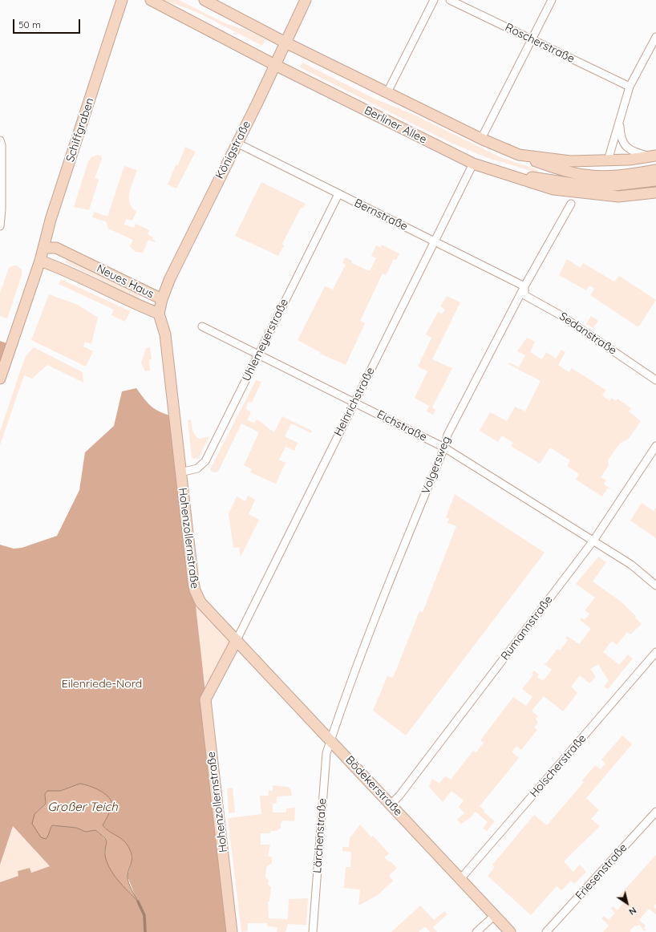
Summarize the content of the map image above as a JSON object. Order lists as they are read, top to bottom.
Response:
{
  "streets": {
    "street": [
      "Roscherstraße",
      "Berliner Allee",
      "Schiffgraben",
      "Königstraße",
      "Bernstraße",
      "Neues Haus",
      "Sedanstraße",
      "Uhlemeyerstraße",
      "Heinrichstraße",
      "Eichstraße",
      "Volgersweg",
      "Hohenzollernstraße",
      "Rumannstraße",
      "Holscherstraße",
      "Bödekerstraße",
      "Lärchenstraße",
      "Friesenstraße"
    ]
  },
  "crossings": [
    ["Berliner Allee", "Königstraße"],
    ["Berliner Allee", "Heinrichstraße"],
    ["Schiffgraben", "Neues Haus"],
    ["Königstraße", "Bernstraße"],
    ["Königstraße", "Neues Haus"],
    ["Bernstraße", "Sedanstraße"],
    ["Bernstraße", "Uhlemeyerstraße"],
    ["Bernstraße", "Heinrichstraße"],
    ["Bernstraße", "Volgersweg"],
    ["Neues Haus", "Hohenzollernstraße"],
    ["Sedanstraße", "Volgersweg"],
    ["Uhlemeyerstraße", "Eichstraße"],
    ["Uhlemeyerstraße", "Hohenzollernstraße"],
    ["Heinrichstraße", "Eichstraße"],
    ["Heinrichstraße", "Hohenzollernstraße"],
    ["Heinrichstraße", "Bödekerstraße"],
    ["Eichstraße", "Volgersweg"],
    ["Eichstraße", "Rumannstraße"],
    ["Volgersweg", "Bödekerstraße"],
    ["Volgersweg", "Lärchenstraße"],
    ["Hohenzollernstraße", "Bödekerstraße"],
    ["Rumannstraße", "Bödekerstraße"],
    ["Holscherstraße", "Bödekerstraße"],
    ["Bödekerstraße", "Lärchenstraße"]
  ],
  "water": ["Großer Teich"],
  "parks": ["Eilenriede-Nord"],
  "scale_bar": "50 m",
  "north": "bottom right"
}
